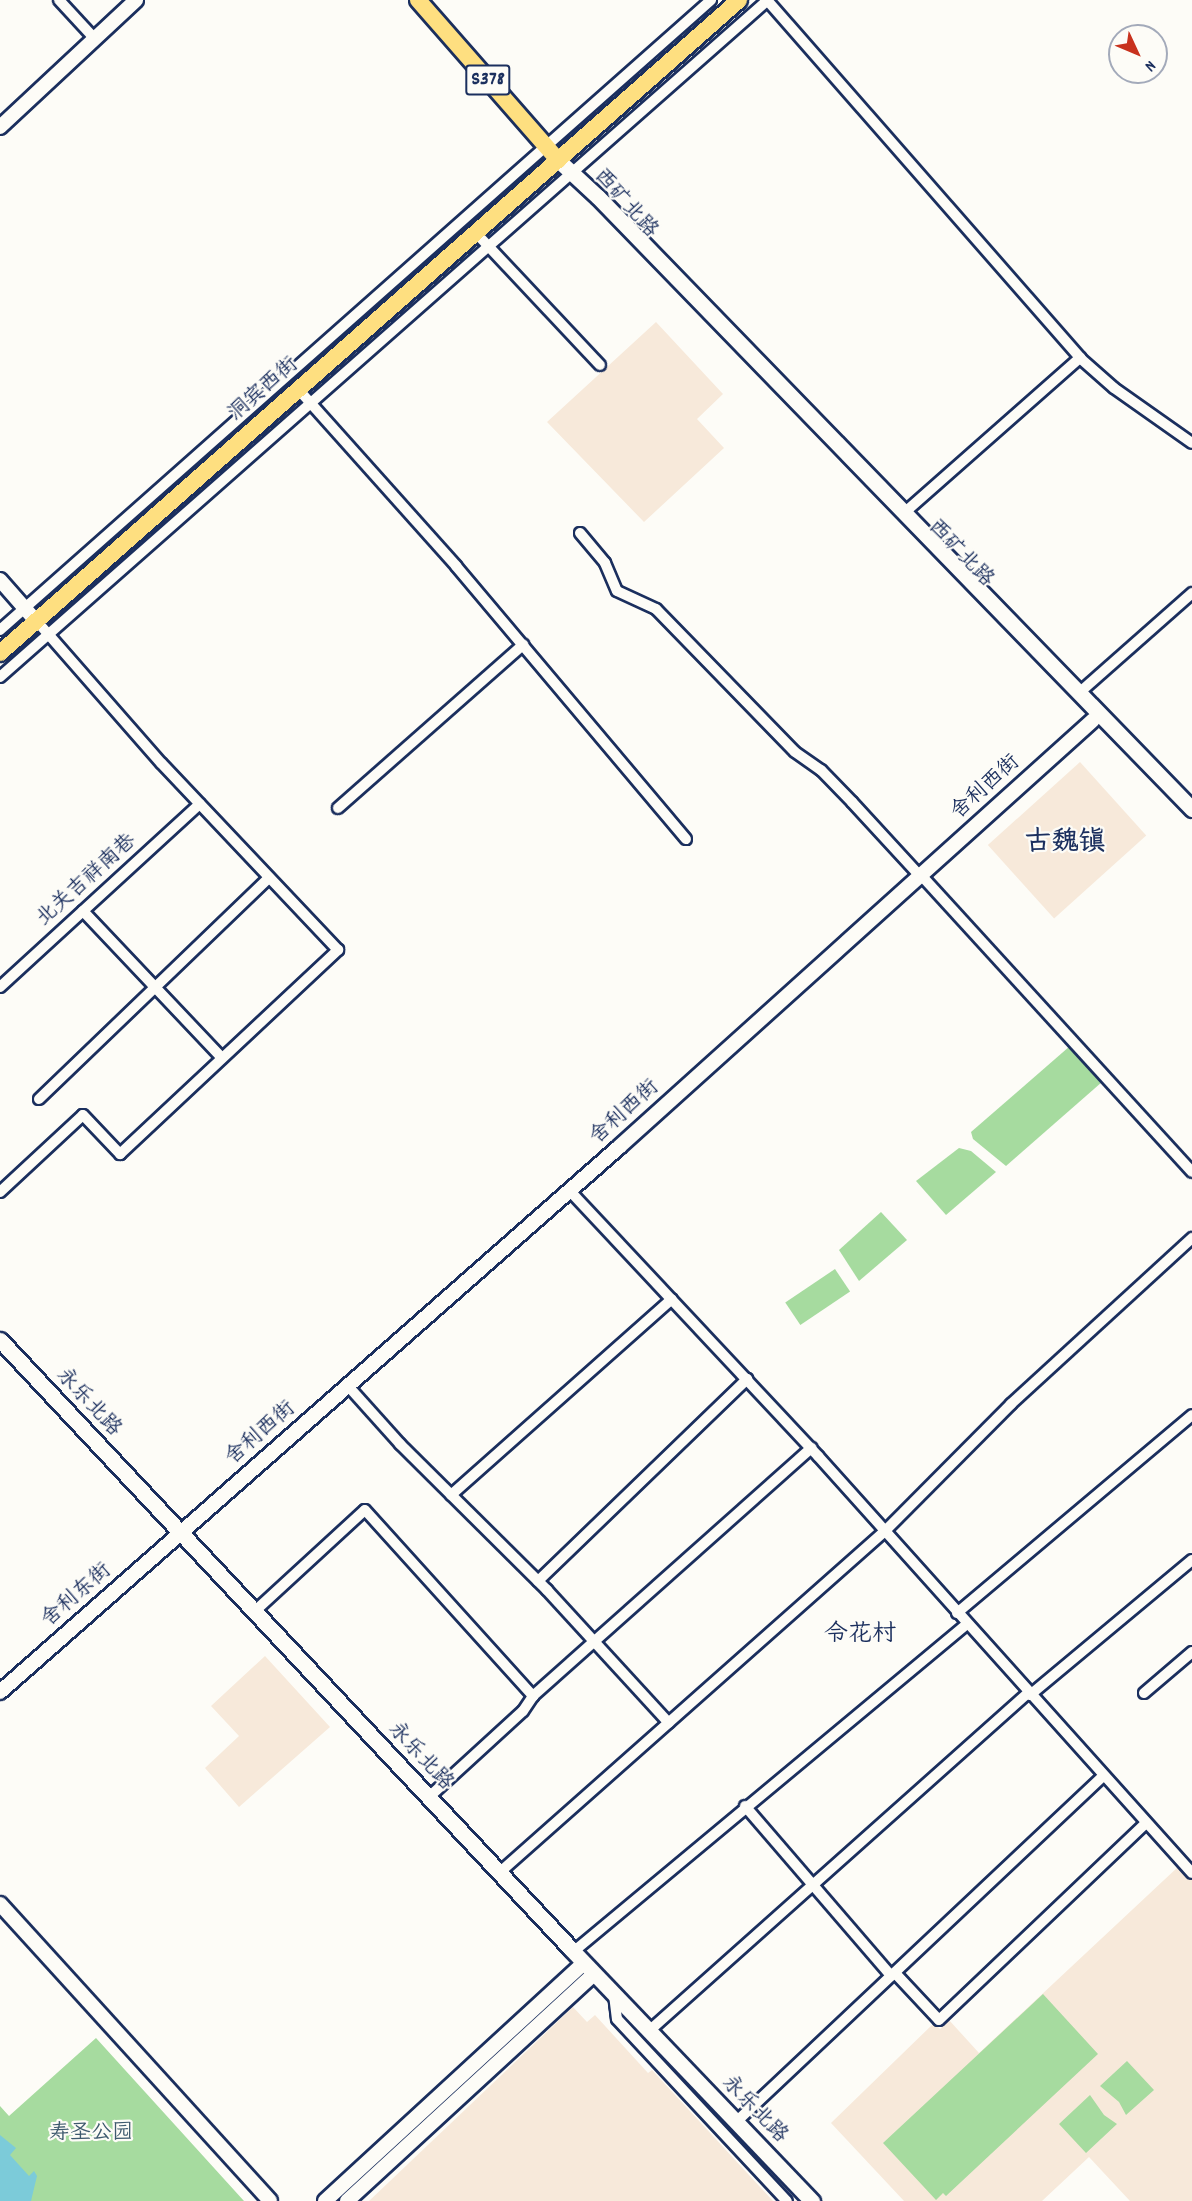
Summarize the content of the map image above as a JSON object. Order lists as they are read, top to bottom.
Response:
{
  "streets": {
    "main road": [
      "S378",
      "西矿北路",
      "洞宾西街",
      "永乐北路"
    ],
    "street": ["舍利西街", "北关吉祥南巷", "舍利东街"]
  },
  "crossings": [
    ["S378", "洞宾西街"],
    ["西矿北路", "舍利西街"],
    ["舍利西街", "永乐北路"],
    ["舍利西街", "舍利东街"],
    ["永乐北路", "舍利东街"]
  ],
  "districts": ["古魏镇", "令花村"],
  "parks": ["寿圣公园"],
  "north": "bottom right"
}
